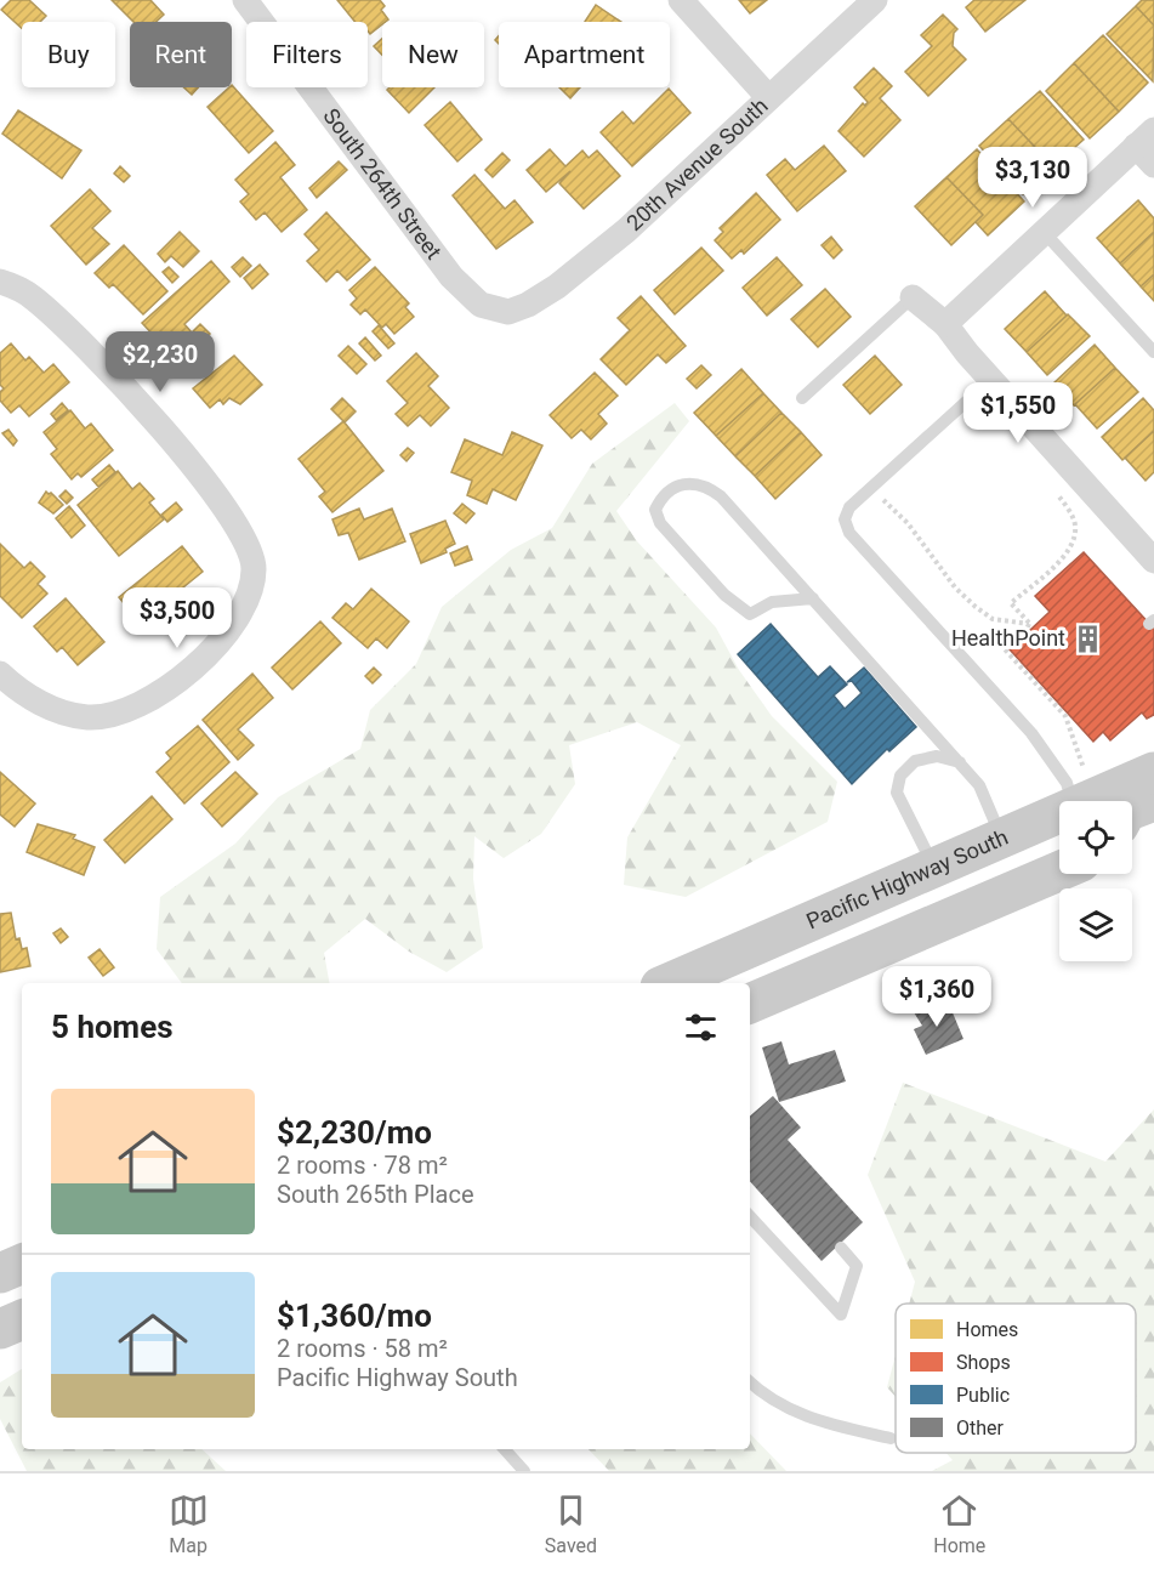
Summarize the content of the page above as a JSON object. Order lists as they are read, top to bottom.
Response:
{
  "streets": {
    "main road": ["Pacific Highway South"],
    "street": ["20th Avenue South", "South 264th Street"]
  },
  "crossings": [
    ["20th Avenue South", "South 264th Street"]
  ],
  "places": {
    "building": ["HealthPoint"]
  },
  "legend": [
    "Homes",
    "Shops",
    "Public",
    "Other"
  ],
  "page": {
    "chip": [
      "Buy",
      "Rent",
      "Filters",
      "New",
      "Apartment"
    ],
    "price": [
      "$3,130",
      "$2,230",
      "$1,550",
      "$3,500",
      "$1,360"
    ],
    "heading": "5 homes",
    "list": [
      {
        "name": "$2,230/mo",
        "note": "2 rooms · 78 m² · South 265th Place"
      },
      {
        "name": "$1,360/mo",
        "note": "2 rooms · 58 m² · Pacific Highway South"
      }
    ],
    "tabs": ["Map", "Saved", "Home"]
  }
}
